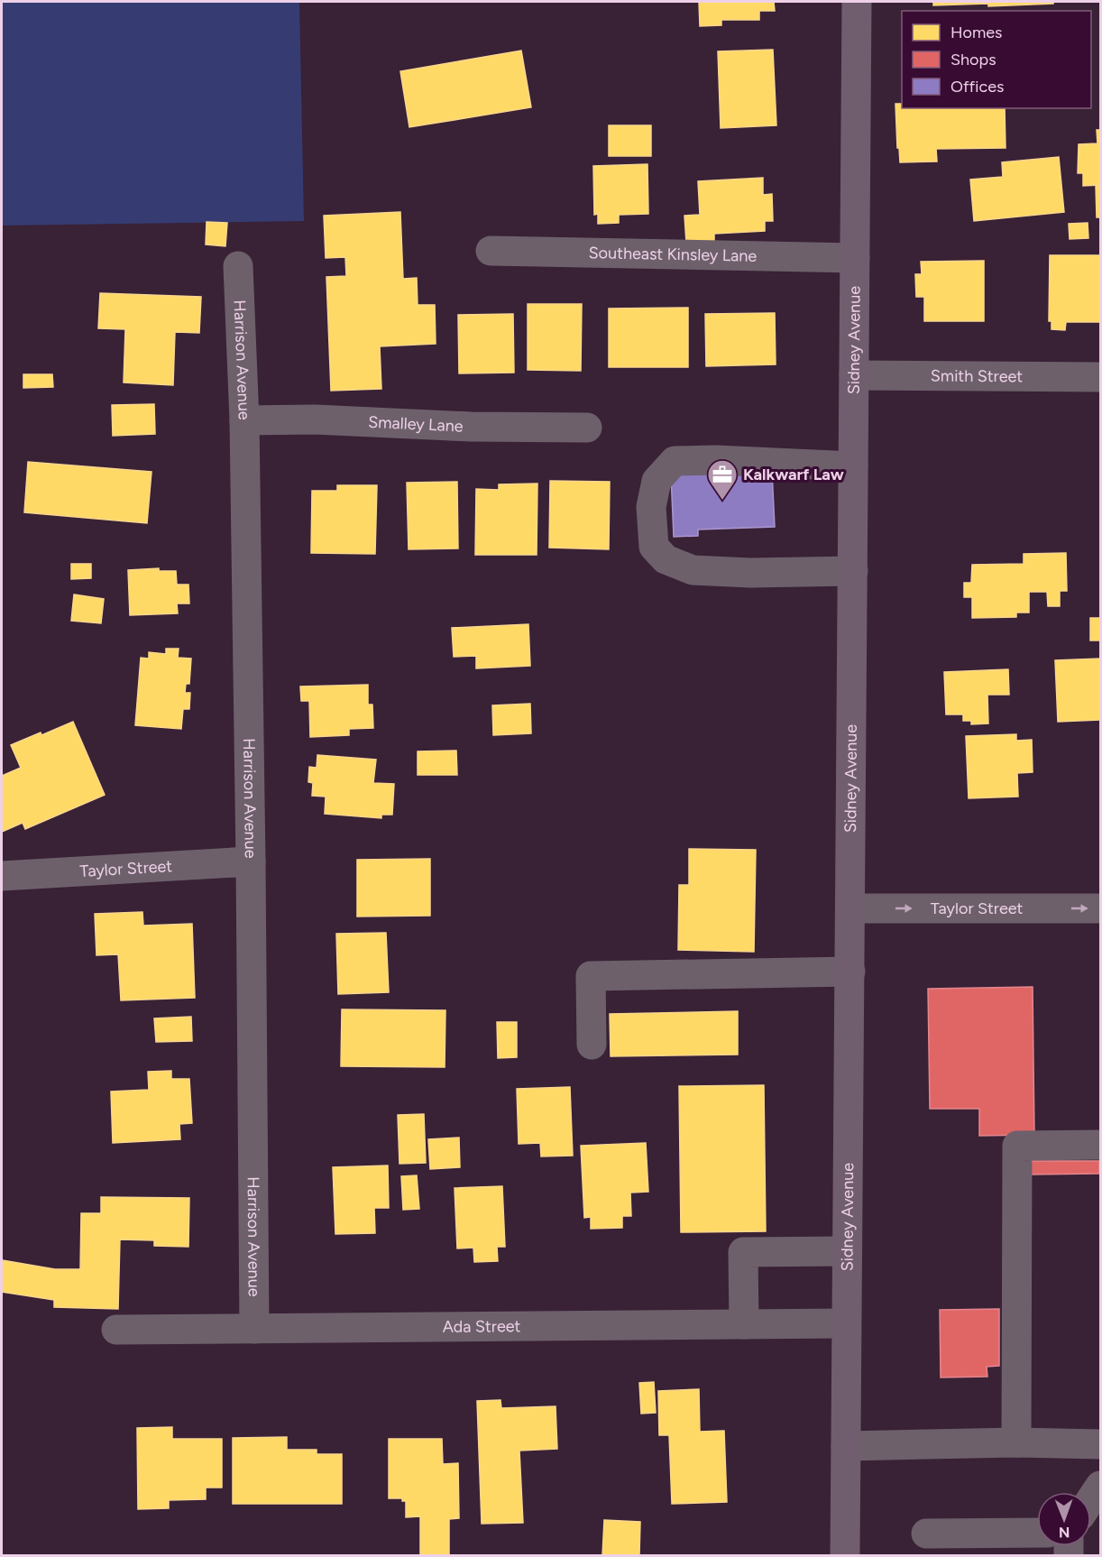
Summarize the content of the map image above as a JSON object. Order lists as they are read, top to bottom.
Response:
{
  "streets": {
    "main road": ["Sidney Avenue"],
    "street": [
      "Southeast Kinsley Lane",
      "Harrison Avenue",
      "Smith Street",
      "Smalley Lane",
      "Taylor Street",
      "Ada Street"
    ]
  },
  "crossings": [
    ["Southeast Kinsley Lane", "Sidney Avenue"],
    ["Sidney Avenue", "Smith Street"],
    ["Sidney Avenue", "Taylor Street"],
    ["Sidney Avenue", "Ada Street"],
    ["Harrison Avenue", "Smalley Lane"],
    ["Harrison Avenue", "Taylor Street"],
    ["Harrison Avenue", "Ada Street"]
  ],
  "one_way": ["Taylor Street"],
  "places": {
    "office": ["Kalkwarf Law"]
  },
  "legend": ["Homes", "Shops", "Offices"],
  "north": "bottom"
}
